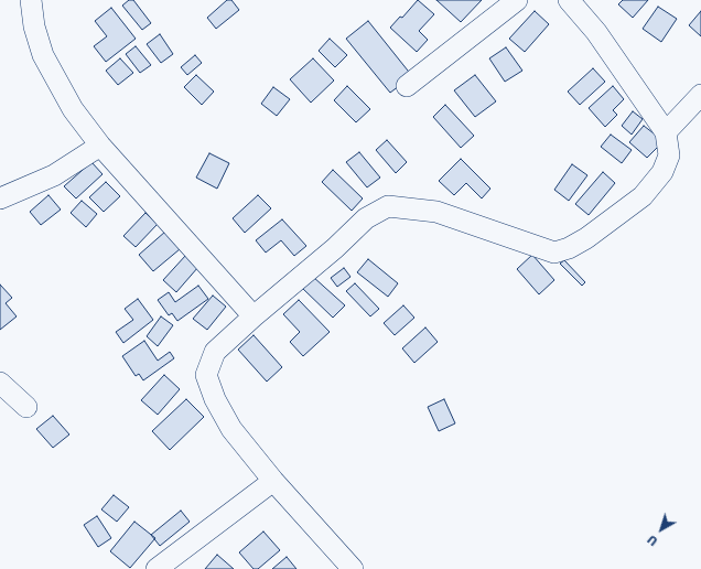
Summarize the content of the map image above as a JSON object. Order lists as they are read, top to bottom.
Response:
{
  "north": "bottom left"
}
